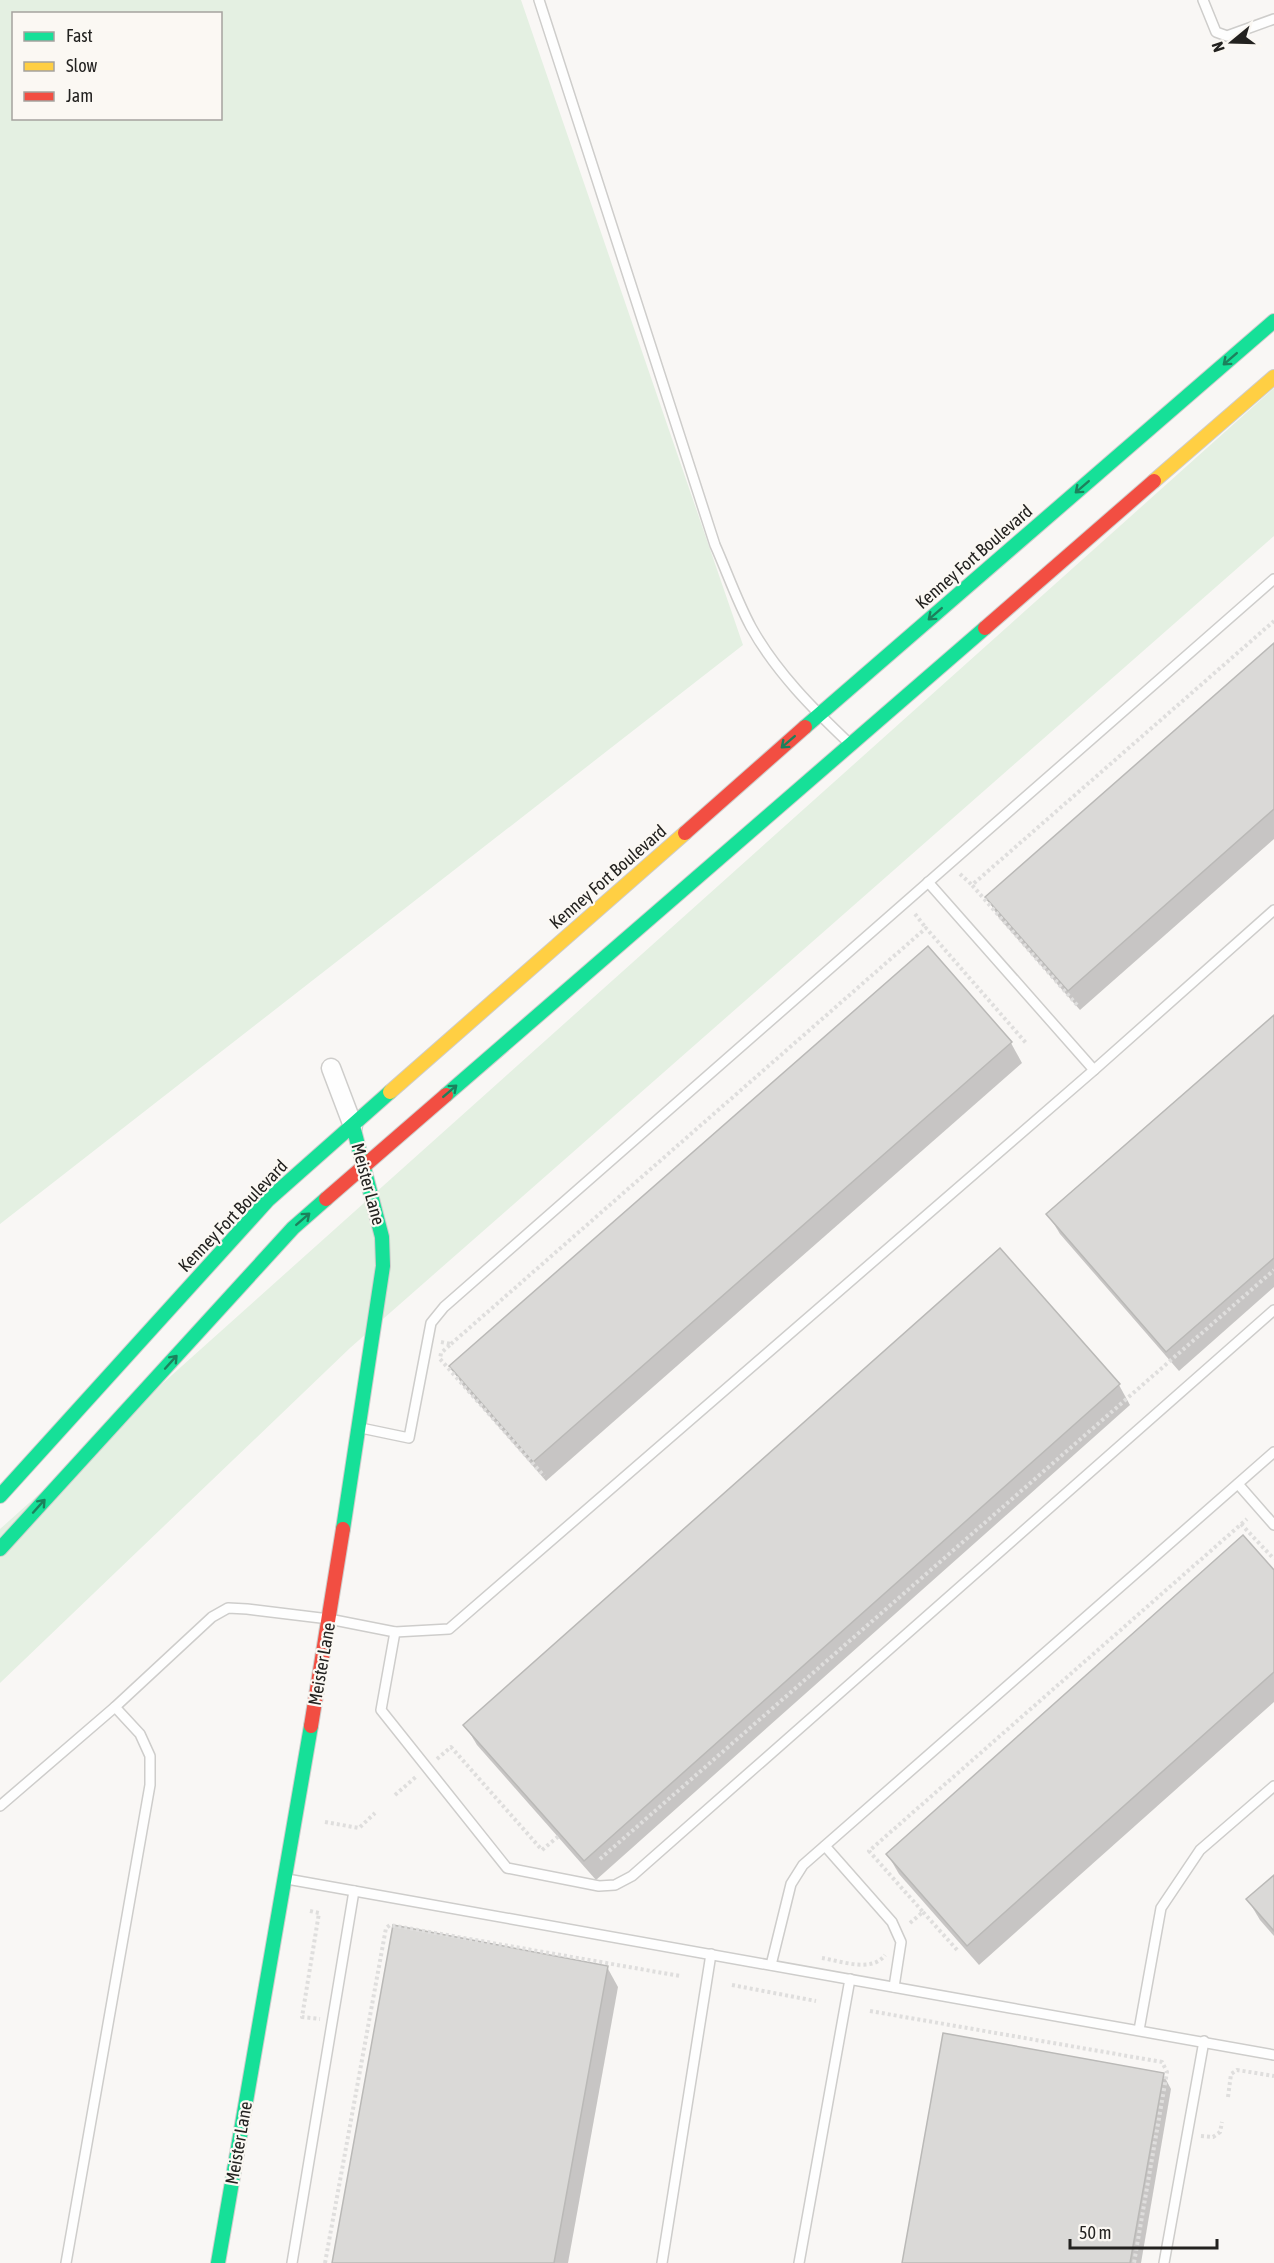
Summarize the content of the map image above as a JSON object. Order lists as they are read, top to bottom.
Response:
{
  "streets": {
    "street": ["Kenney Fort Boulevard", "Meister Lane"]
  },
  "crossings": [
    ["Kenney Fort Boulevard", "Meister Lane"]
  ],
  "legend": ["Fast", "Slow", "Jam"],
  "scale_bar": "50 m",
  "north": "left"
}
